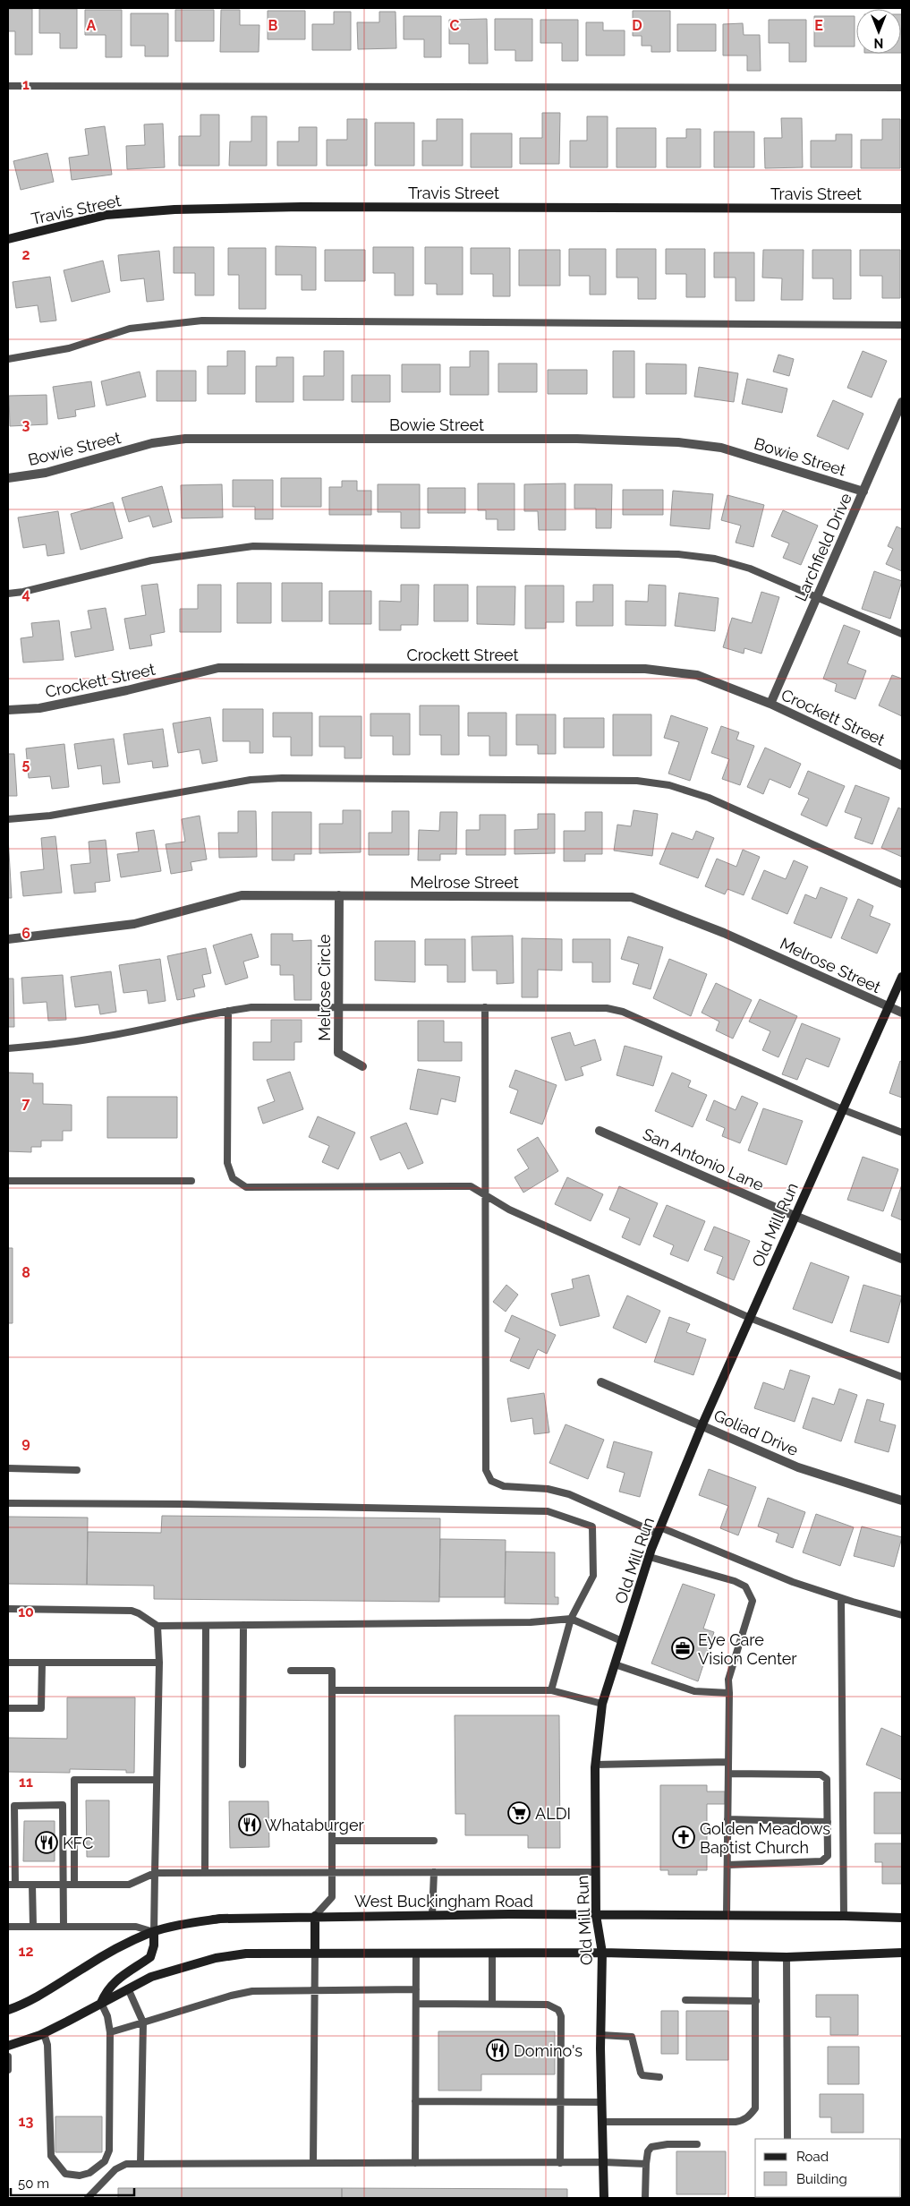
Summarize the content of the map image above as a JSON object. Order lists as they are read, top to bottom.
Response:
{
  "streets": {
    "street": [
      "Travis Street",
      "Bowie Street",
      "Larchfield Drive",
      "Crockett Street",
      "Melrose Street",
      "Melrose Circle",
      "San Antonio Lane",
      "Old Mill Run",
      "Goliad Drive",
      "West Buckingham Road"
    ]
  },
  "crossings": [
    ["Bowie Street", "Larchfield Drive"],
    ["Larchfield Drive", "Crockett Street"],
    ["Melrose Street", "Melrose Circle"],
    ["Melrose Street", "Old Mill Run"],
    ["San Antonio Lane", "Old Mill Run"],
    ["Old Mill Run", "Goliad Drive"],
    ["Old Mill Run", "West Buckingham Road"]
  ],
  "places": {
    "office": ["Eye Care Vision Center"],
    "supermarket": ["ALDI"],
    "restaurant": ["Whataburger", "KFC", "Domino's"],
    "church": ["Golden Meadows Baptist Church"]
  },
  "legend": ["Road", "Building"],
  "scale_bar": "50 m",
  "north": "bottom",
  "grid": {
    "columns": [
      "A",
      "B",
      "C",
      "D",
      "E"
    ],
    "rows": [
      "1",
      "2",
      "3",
      "4",
      "5",
      "6",
      "7",
      "8",
      "9",
      "10",
      "11",
      "12",
      "13"
    ]
  }
}
